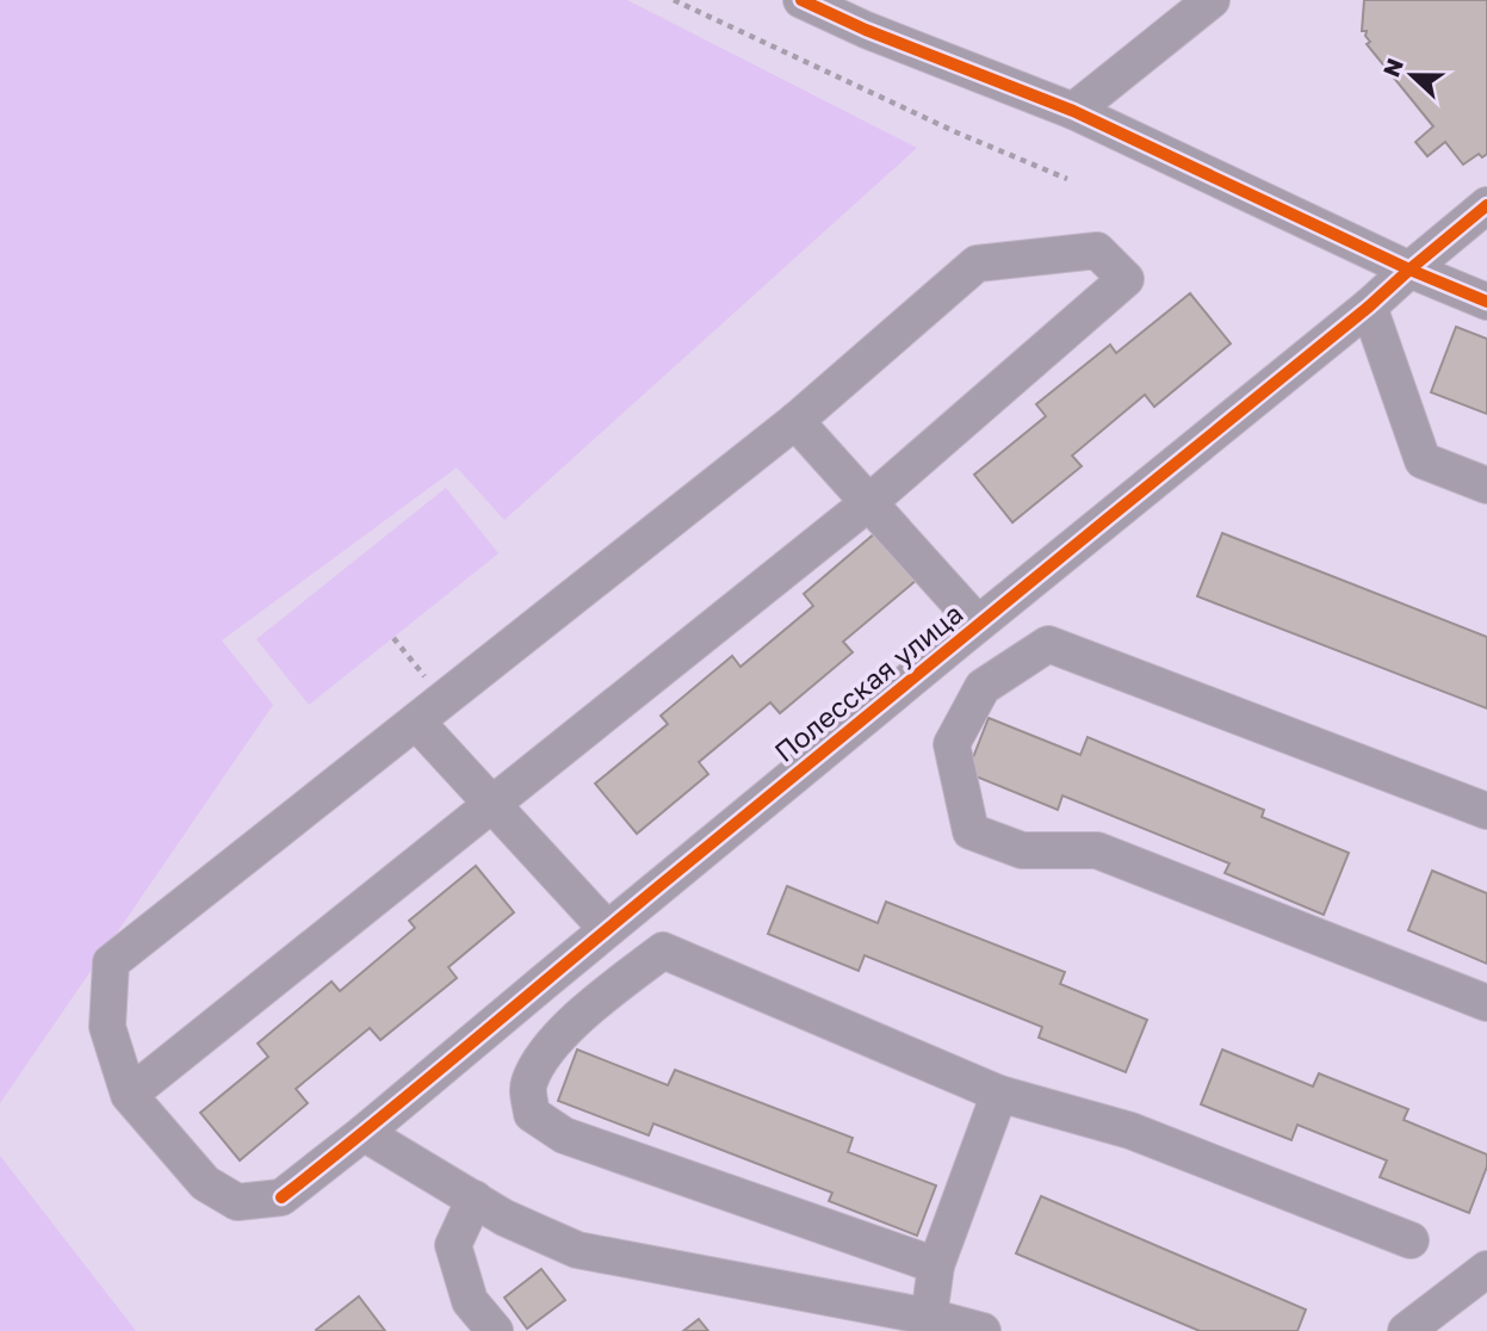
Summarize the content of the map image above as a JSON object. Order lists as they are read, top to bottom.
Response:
{
  "streets": {
    "street": ["Полесская улица"]
  },
  "north": "left"
}
